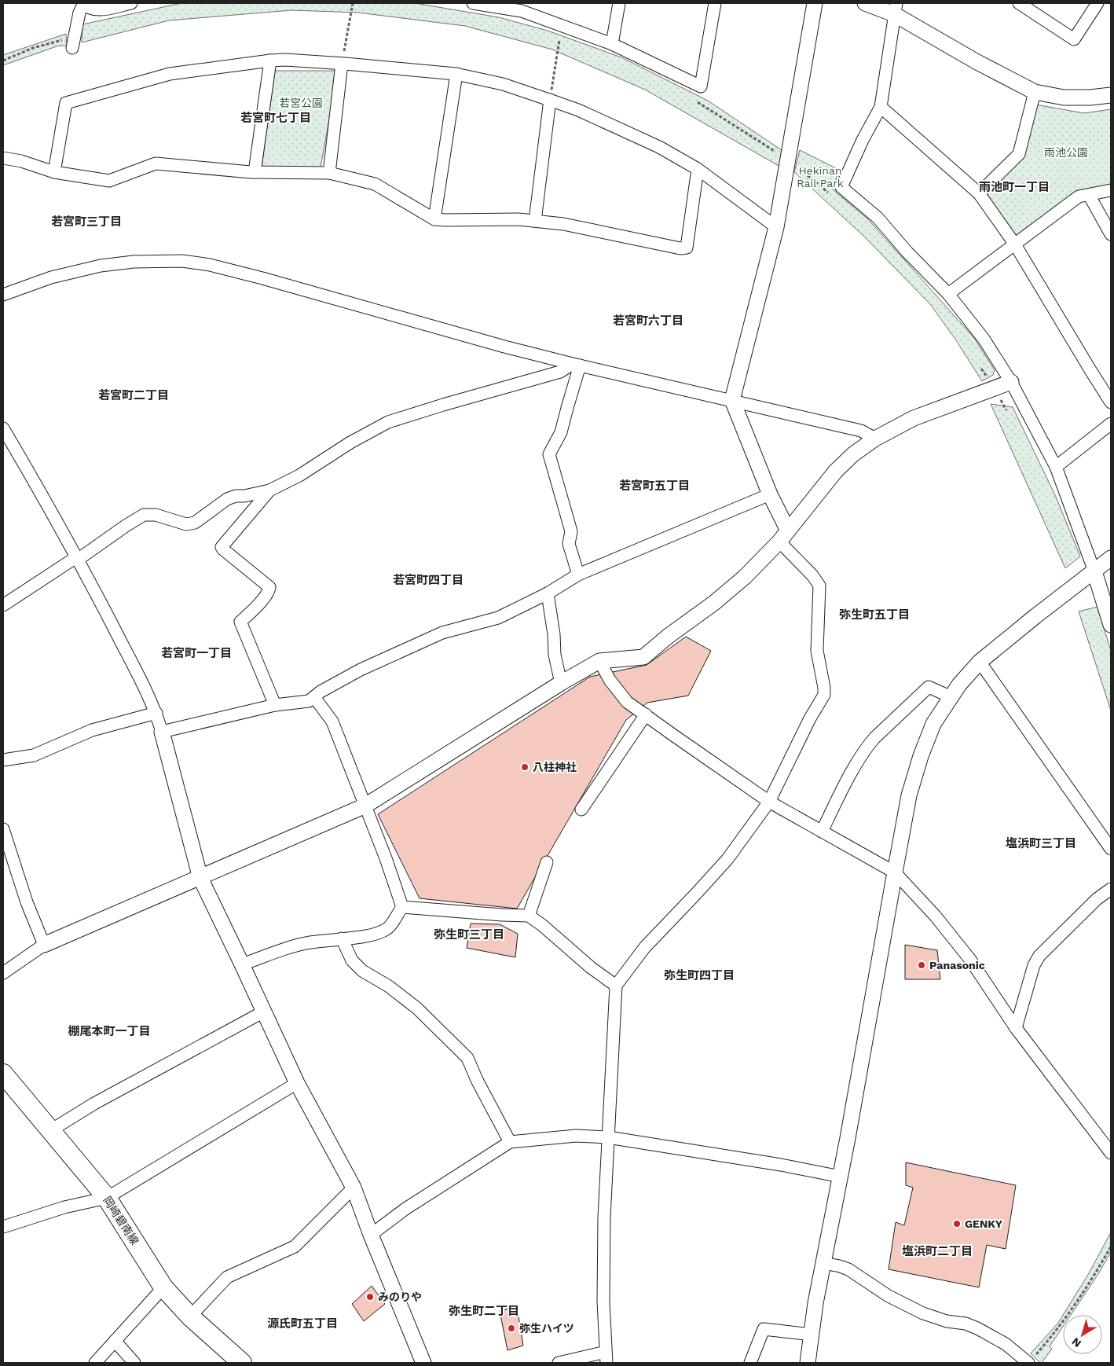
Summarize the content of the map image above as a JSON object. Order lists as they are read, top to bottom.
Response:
{
  "streets": {
    "main road": ["岡崎碧南線"]
  },
  "districts": [
    "若宮町七丁目",
    "雨池町一丁目",
    "若宮町三丁目",
    "若宮町六丁目",
    "若宮町二丁目",
    "若宮町五丁目",
    "若宮町四丁目",
    "弥生町五丁目",
    "若宮町一丁目",
    "塩浜町三丁目",
    "弥生町三丁目",
    "弥生町四丁目",
    "棚尾本町一丁目",
    "塩浜町二丁目",
    "弥生町二丁目",
    "源氏町五丁目"
  ],
  "parks": ["若宮公園", "雨池公園", "Hekinan Rail Park"],
  "places": [
    "八柱神社",
    "Panasonic",
    "GENKY",
    "みのりや",
    "弥生ハイツ"
  ],
  "north": "bottom left"
}
